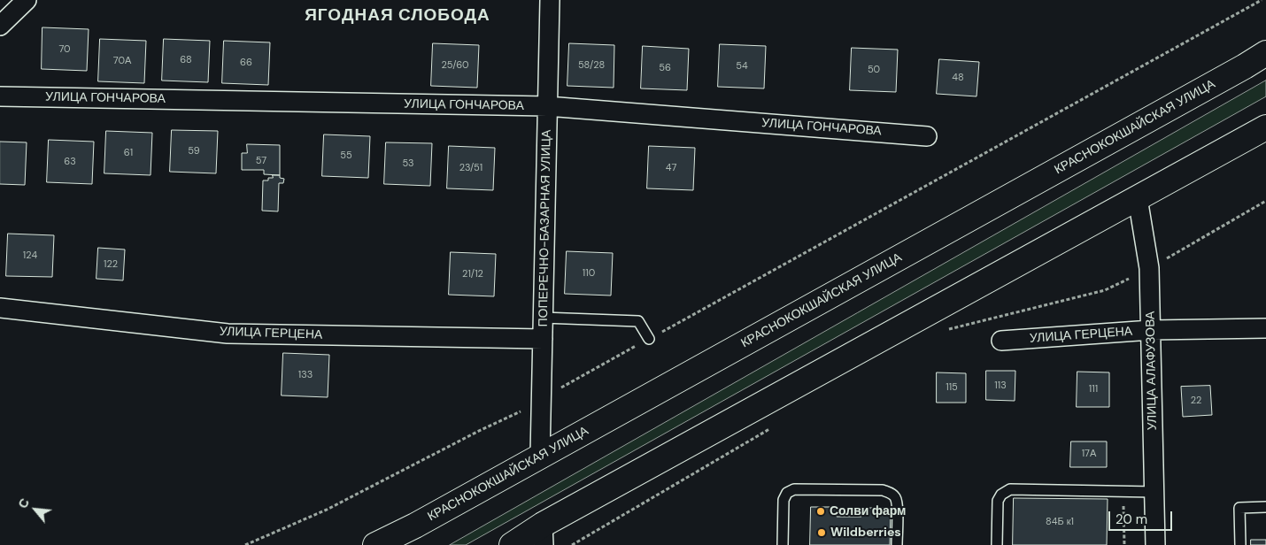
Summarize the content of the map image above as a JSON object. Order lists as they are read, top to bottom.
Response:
{
  "streets": {
    "main road": ["КРАСНОКОКШАЙСКАЯ УЛИЦА"],
    "street": [
      "УЛИЦА ГОНЧАРОВА",
      "ПОПЕРЕЧНО-БАЗАРНАЯ УЛИЦА",
      "УЛИЦА ГЕРЦЕНА",
      "УЛИЦА АЛАФУЗОВА"
    ]
  },
  "crossings": [
    ["УЛИЦА ГОНЧАРОВА", "ПОПЕРЕЧНО-БАЗАРНАЯ УЛИЦА"],
    ["КРАСНОКОКШАЙСКАЯ УЛИЦА", "ПОПЕРЕЧНО-БАЗАРНАЯ УЛИЦА"],
    ["ПОПЕРЕЧНО-БАЗАРНАЯ УЛИЦА", "УЛИЦА ГЕРЦЕНА"],
    ["УЛИЦА ГЕРЦЕНА", "УЛИЦА АЛАФУЗОВА"]
  ],
  "districts": ["ЯГОДНАЯ СЛОБОДА"],
  "places": ["Солви фарм", "Wildberries"],
  "house_numbers": [
    "70",
    "68",
    "70А",
    "66",
    "25/60",
    "58/28",
    "54",
    "56",
    "50",
    "48",
    "59",
    "61",
    "55",
    "57",
    "63",
    "53",
    "23/51",
    "47",
    "124",
    "122",
    "110",
    "21/12",
    "133",
    "113",
    "115",
    "111",
    "22",
    "17А",
    "84Б к1"
  ],
  "scale_bar": "20 m",
  "north": "top left"
}
